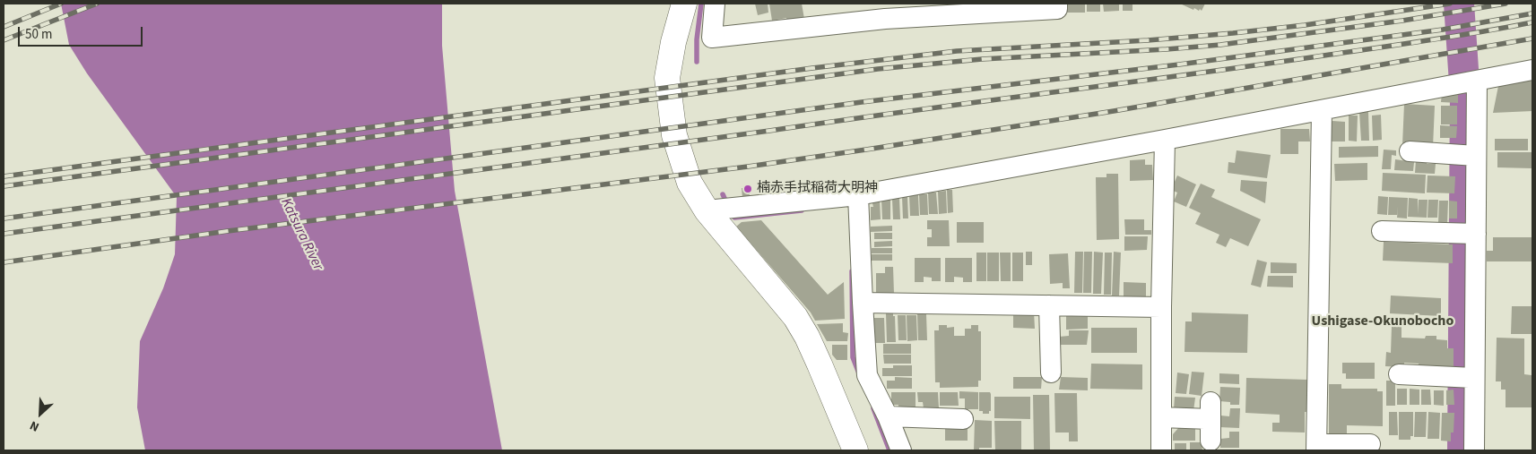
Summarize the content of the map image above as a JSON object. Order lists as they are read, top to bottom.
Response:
{
  "districts": ["Ushigase-Okunobocho"],
  "water": ["Katsura River"],
  "places": ["楠赤手拭稲荷大明神"],
  "scale_bar": "50 m",
  "north": "bottom left"
}
